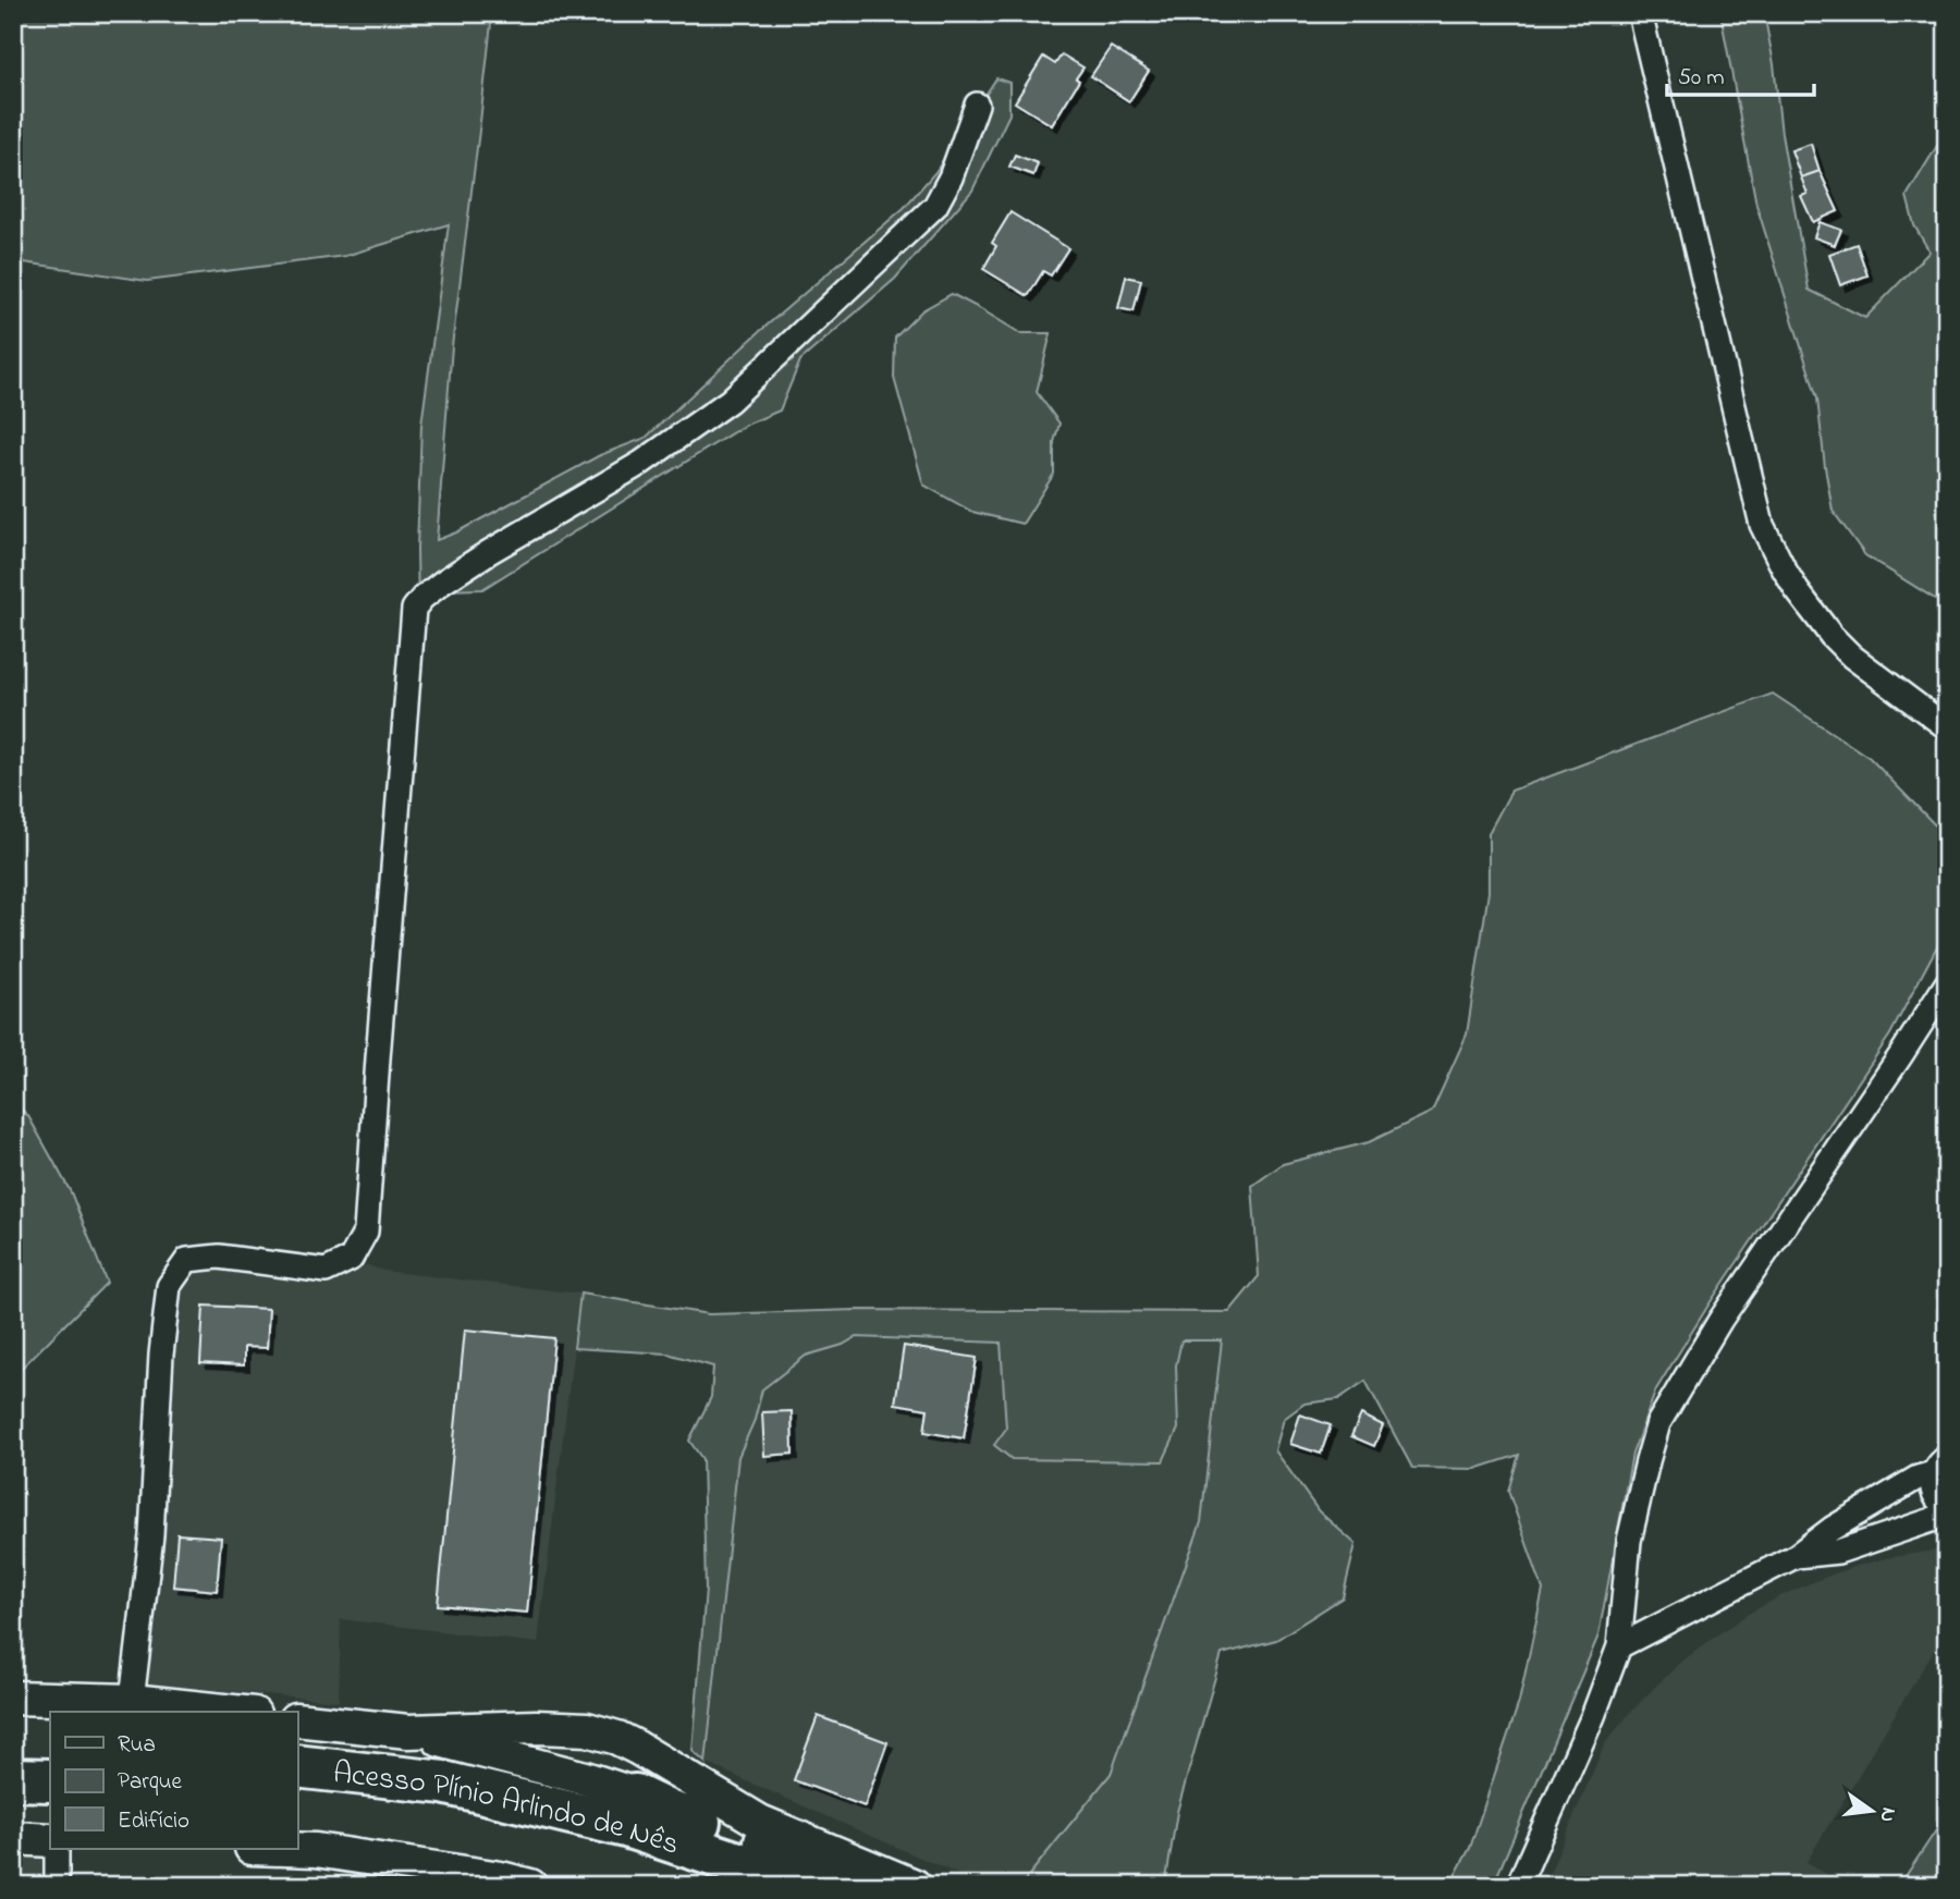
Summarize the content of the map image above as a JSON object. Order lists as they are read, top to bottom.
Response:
{
  "streets": {
    "highway": ["Acesso Plínio Arlindo de Nês"]
  },
  "legend": ["Rua", "Parque", "Edifício"],
  "scale_bar": "50 m",
  "north": "right"
}
